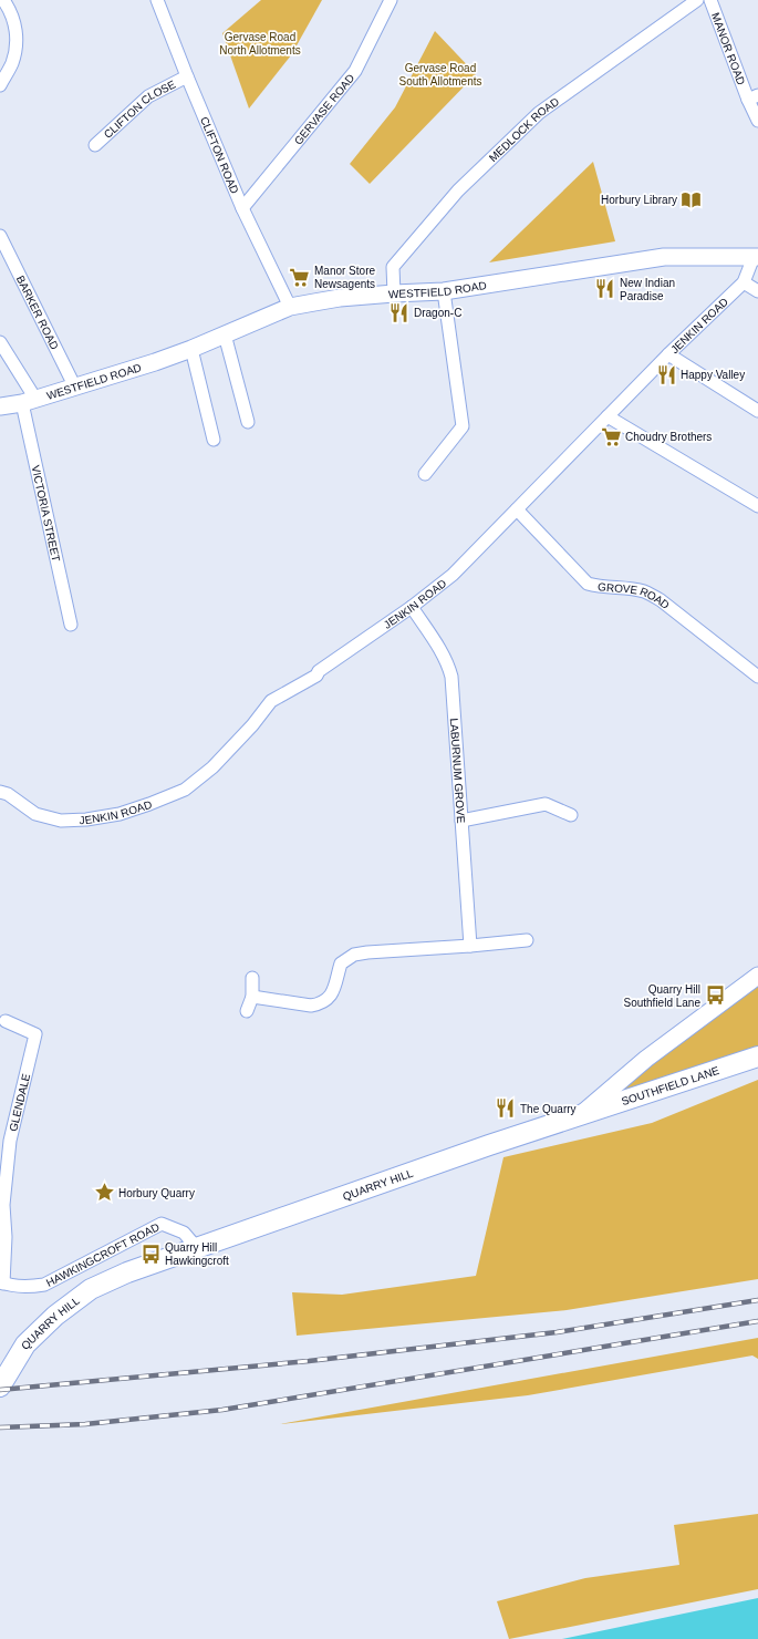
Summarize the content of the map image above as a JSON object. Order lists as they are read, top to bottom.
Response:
{
  "streets": {
    "highway": ["SOUTHFIELD LANE", "QUARRY HILL"],
    "main road": ["WESTFIELD ROAD"],
    "street": [
      "MANOR ROAD",
      "CLIFTON CLOSE",
      "GERVASE ROAD",
      "MEDLOCK ROAD",
      "CLIFTON ROAD",
      "BARKER ROAD",
      "JENKIN ROAD",
      "VICTORIA STREET",
      "GROVE ROAD",
      "LABURNUM GROVE",
      "GLENDALE",
      "HAWKINGCROFT ROAD"
    ]
  },
  "crossings": [
    ["CLIFTON CLOSE", "CLIFTON ROAD"],
    ["GERVASE ROAD", "CLIFTON ROAD"],
    ["MEDLOCK ROAD", "WESTFIELD ROAD"],
    ["CLIFTON ROAD", "WESTFIELD ROAD"],
    ["WESTFIELD ROAD", "BARKER ROAD"],
    ["WESTFIELD ROAD", "JENKIN ROAD"],
    ["WESTFIELD ROAD", "VICTORIA STREET"],
    ["JENKIN ROAD", "GROVE ROAD"],
    ["JENKIN ROAD", "LABURNUM GROVE"],
    ["SOUTHFIELD LANE", "QUARRY HILL"],
    ["GLENDALE", "HAWKINGCROFT ROAD"],
    ["QUARRY HILL", "HAWKINGCROFT ROAD"]
  ],
  "parks": ["Gervase Road North Allotments", "Gervase Road South Allotments"],
  "places": {
    "library": ["Horbury Library"],
    "supermarket": ["Manor Store Newsagents", "Choudry Brothers"],
    "restaurant": [
      "New Indian Paradise",
      "Dragon-C",
      "Happy Valley",
      "The Quarry"
    ],
    "bus stop": ["Quarry Hill Southfield Lane", "Quarry Hill Hawkingcroft"],
    "place": ["Horbury Quarry"]
  }
}
